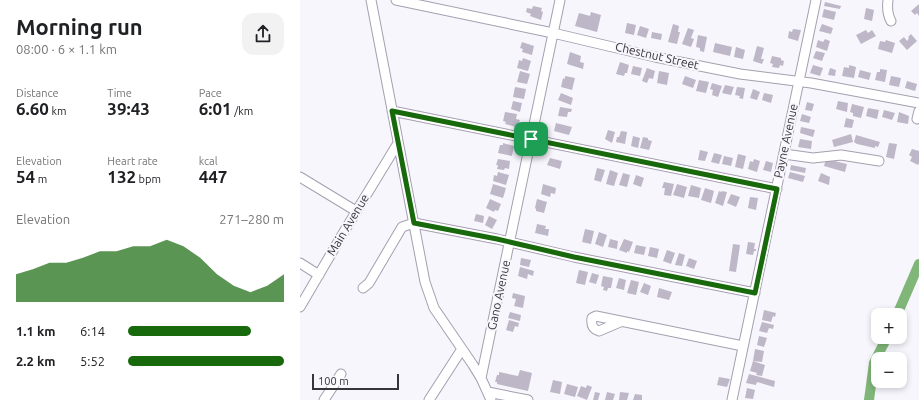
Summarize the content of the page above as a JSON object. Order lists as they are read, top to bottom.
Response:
{
  "streets": {
    "street": [
      "Chestnut Street",
      "Payne Avenue",
      "Main Avenue",
      "Gano Avenue"
    ]
  },
  "crossings": [
    ["Chestnut Street", "Payne Avenue"],
    ["Chestnut Street", "Gano Avenue"]
  ],
  "scale_bar": "100 m",
  "page": {
    "heading": ["Morning run", "08:00 · 6 × 1.1 km"],
    "stats": [
      ["Distance", "6.60 km"],
      ["Time", "39:43"],
      ["Pace", "6:01 /km"],
      ["Elevation", "54 m"],
      ["Heart rate", "132 bpm"],
      ["kcal", "447"]
    ],
    "chart": ["Elevation", "271–280 m"],
    "map_buttons": ["+", "−"],
    "list": [
      {
        "name": "1.1 km",
        "note": "6:14"
      },
      {
        "name": "2.2 km",
        "note": "5:52"
      }
    ],
    "scale": "100 m"
  }
}
